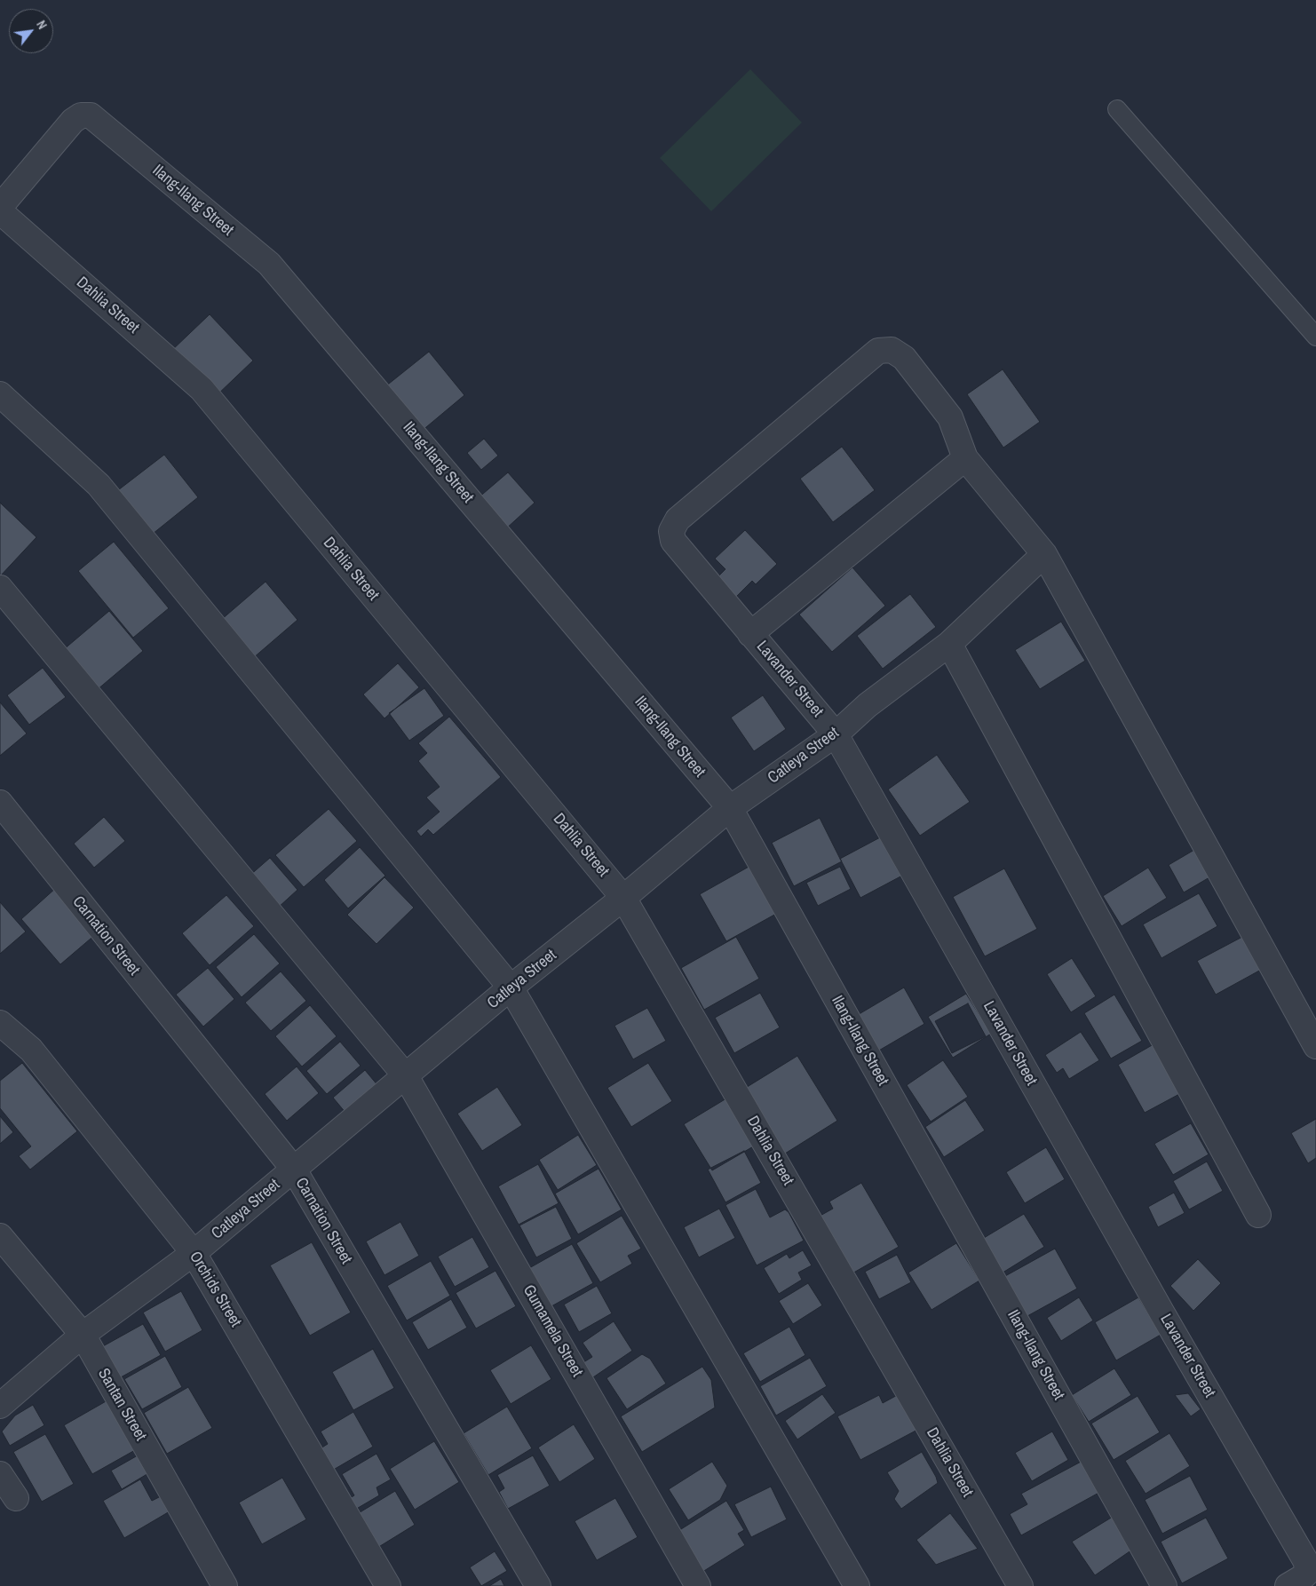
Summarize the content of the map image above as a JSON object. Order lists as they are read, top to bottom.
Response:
{
  "streets": {
    "street": [
      "Ilang-Ilang Street",
      "Dahlia Street",
      "Lavander Street",
      "Catleya Street",
      "Carnation Street",
      "Orchids Street",
      "Gumamela Street",
      "Santan Street"
    ]
  },
  "crossings": [
    ["Ilang-Ilang Street", "Catleya Street"],
    ["Dahlia Street", "Catleya Street"],
    ["Lavander Street", "Catleya Street"],
    ["Catleya Street", "Carnation Street"],
    ["Catleya Street", "Orchids Street"],
    ["Catleya Street", "Gumamela Street"],
    ["Catleya Street", "Santan Street"]
  ],
  "north": "top right"
}
